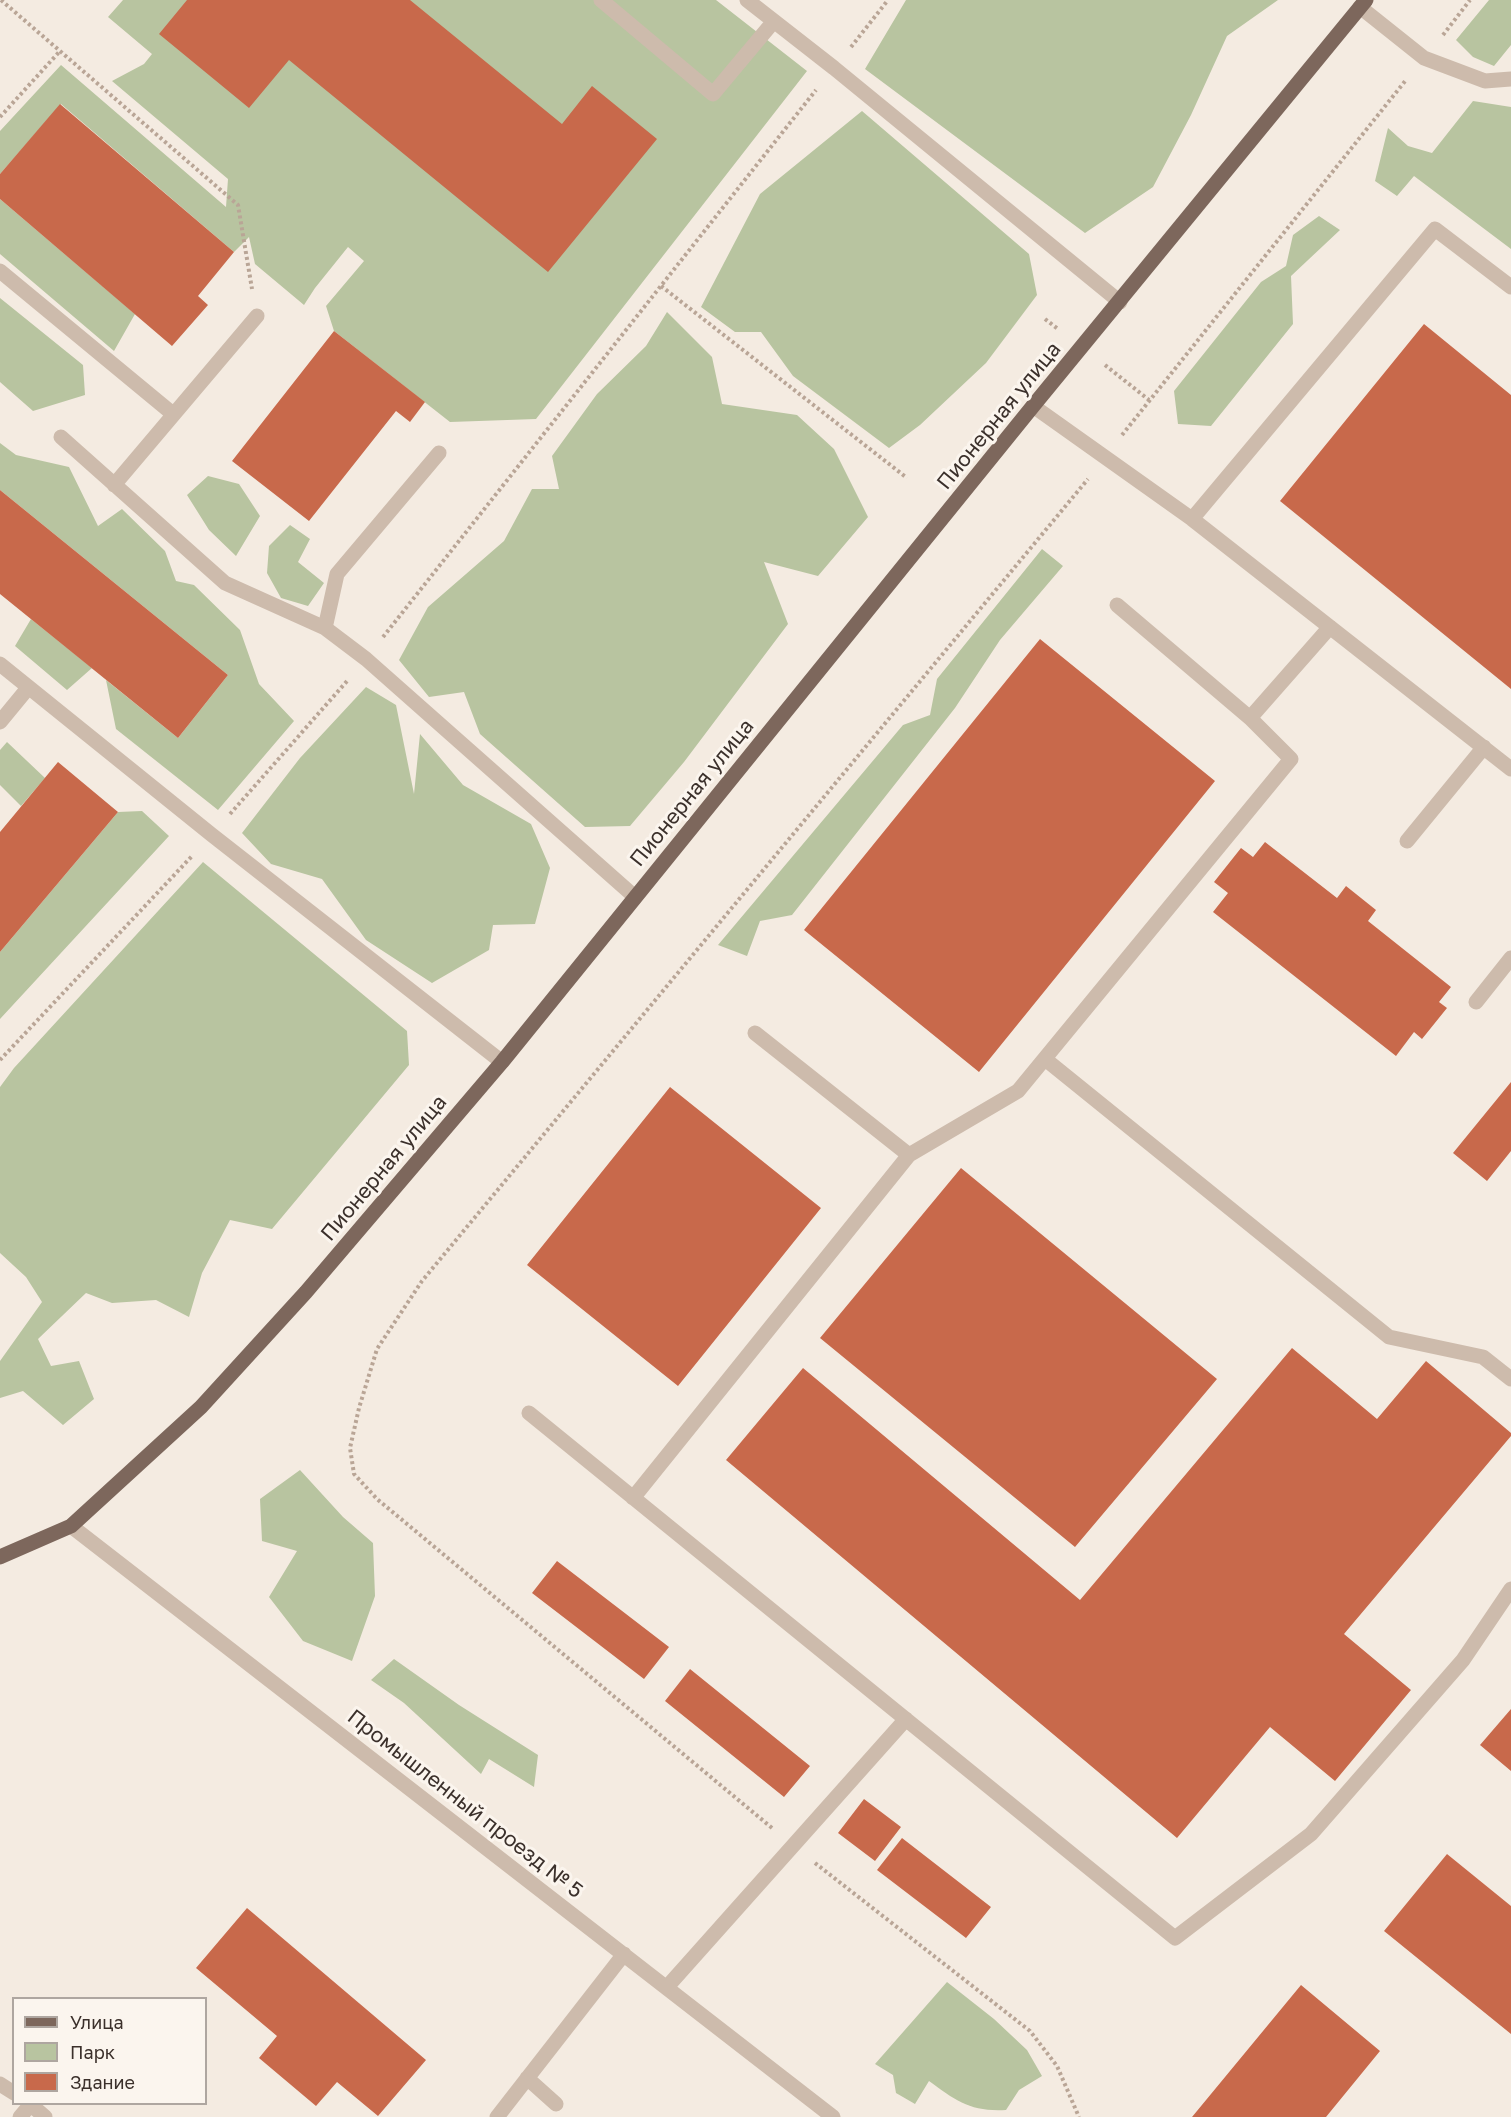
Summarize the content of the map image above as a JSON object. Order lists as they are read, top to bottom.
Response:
{
  "streets": {
    "main road": ["Пионерная улица"],
    "street": ["Промышленный проезд № 5"]
  },
  "crossings": [
    ["Пионерная улица", "Промышленный проезд № 5"]
  ],
  "legend": ["Улица", "Парк", "Здание"]
}
